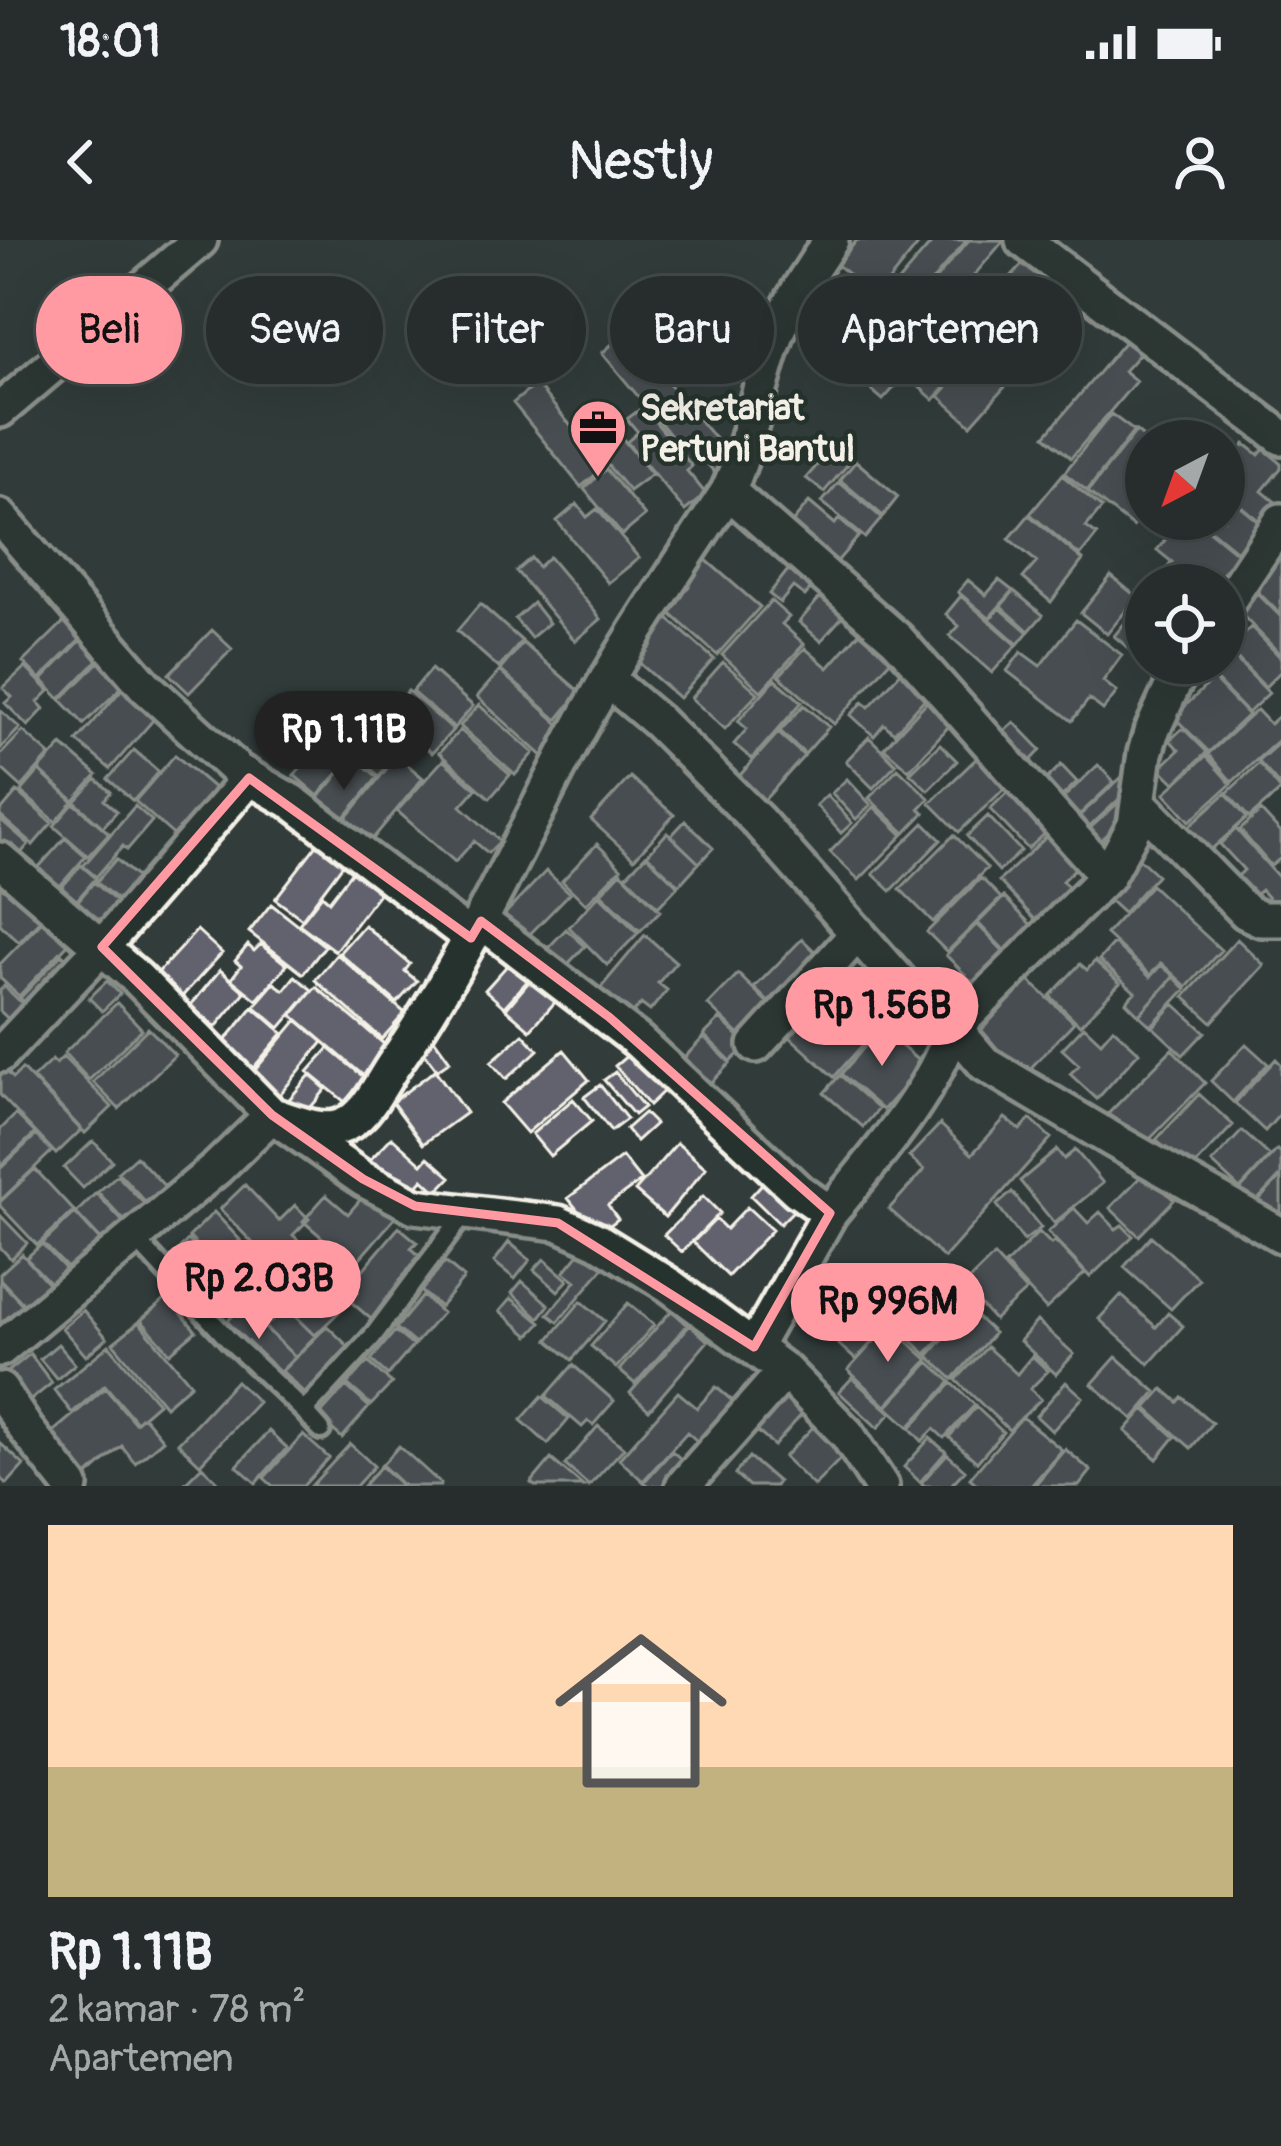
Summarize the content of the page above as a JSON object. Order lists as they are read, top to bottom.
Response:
{
  "places": {
    "office": ["Sekretariat Pertuni Bantul"]
  },
  "north": "bottom left",
  "page": {
    "status": "18:01",
    "header": "Nestly",
    "chip": [
      "Beli",
      "Sewa",
      "Filter",
      "Baru",
      "Apartemen"
    ],
    "price": [
      "Rp 1.11B",
      "Rp 1.56B",
      "Rp 2.03B",
      "Rp 996M"
    ],
    "list": [
      {
        "name": "Rp 1.11B",
        "note": "2 kamar · 78 m² · Apartemen"
      }
    ]
  }
}
